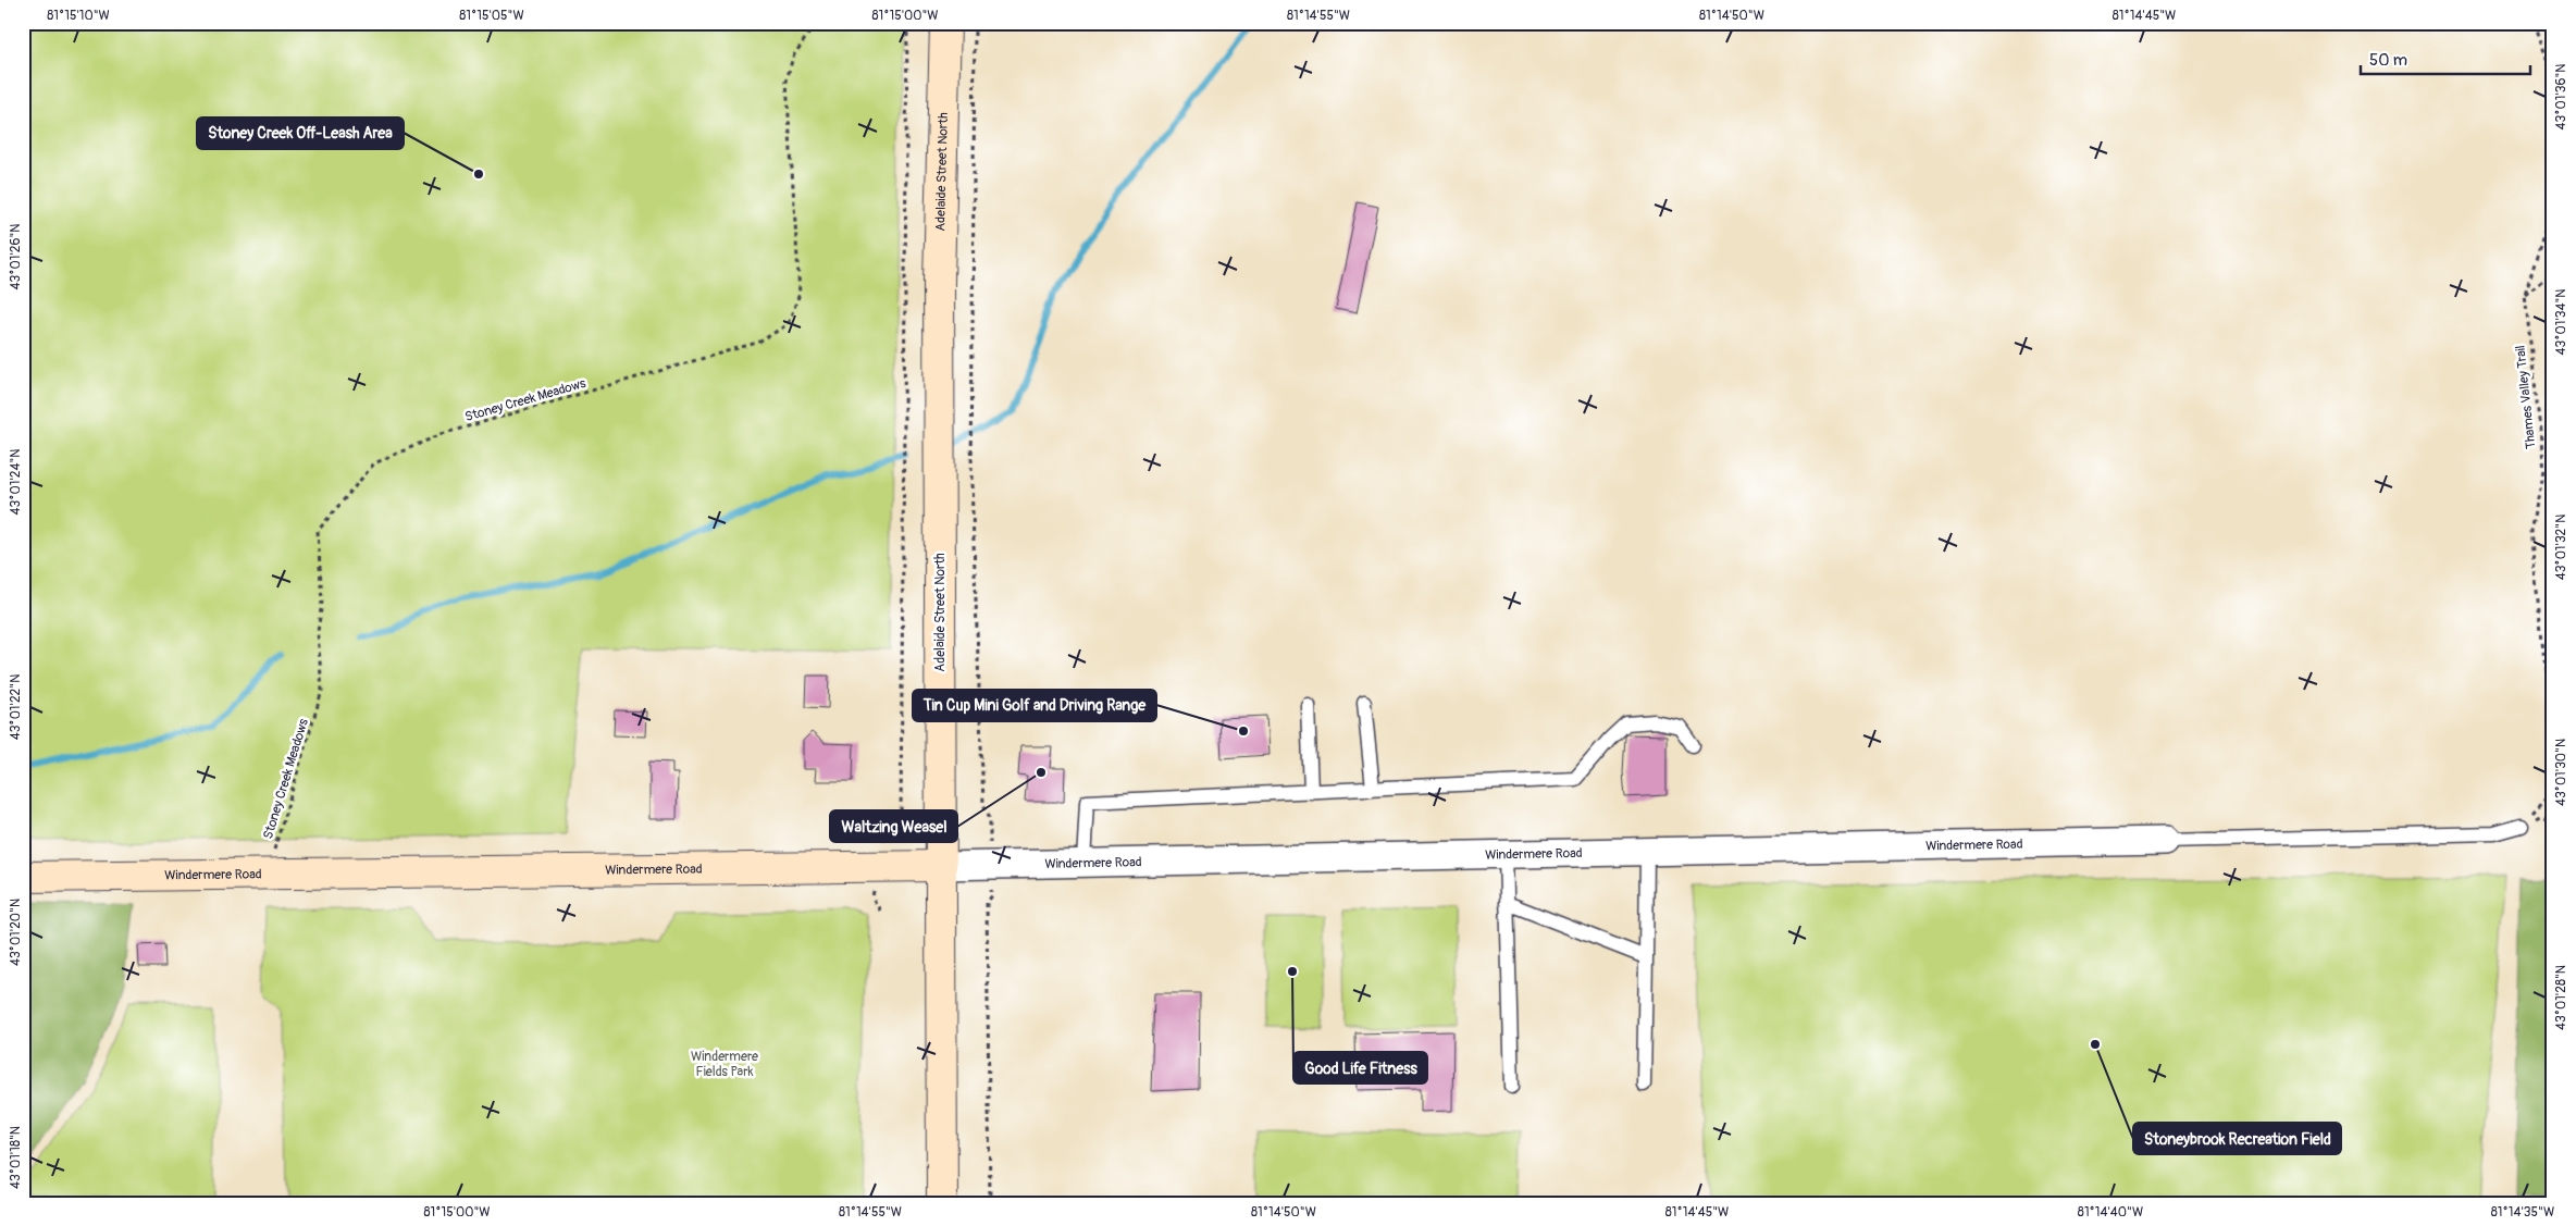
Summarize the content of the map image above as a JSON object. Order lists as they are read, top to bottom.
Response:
{
  "streets": {
    "main road": ["Adelaide Street North", "Windermere Road"],
    "path": ["Thames Valley Trail", "Stoney Creek Meadows"]
  },
  "crossings": [
    ["Adelaide Street North", "Windermere Road"]
  ],
  "parks": ["Windermere Fields Park"],
  "places": [
    "Stoney Creek Off-Leash Area",
    "Tin Cup Mini Golf and Driving Range",
    "Waltzing Weasel",
    "Good Life Fitness",
    "Stoneybrook Recreation Field"
  ],
  "scale_bar": "50 m",
  "coordinates": [
    "81°15'10\"W",
    "81°15'05\"W",
    "81°15'00\"W",
    "81°14'55\"W",
    "81°14'50\"W",
    "81°14'45\"W",
    "43°01'36\"N",
    "43°01'26\"N",
    "43°01'34\"N",
    "43°01'24\"N",
    "43°01'32\"N",
    "43°01'22\"N",
    "43°01'30\"N",
    "43°01'20\"N",
    "43°01'28\"N",
    "43°01'18\"N",
    "81°14'40\"W",
    "81°14'35\"W"
  ]
}
